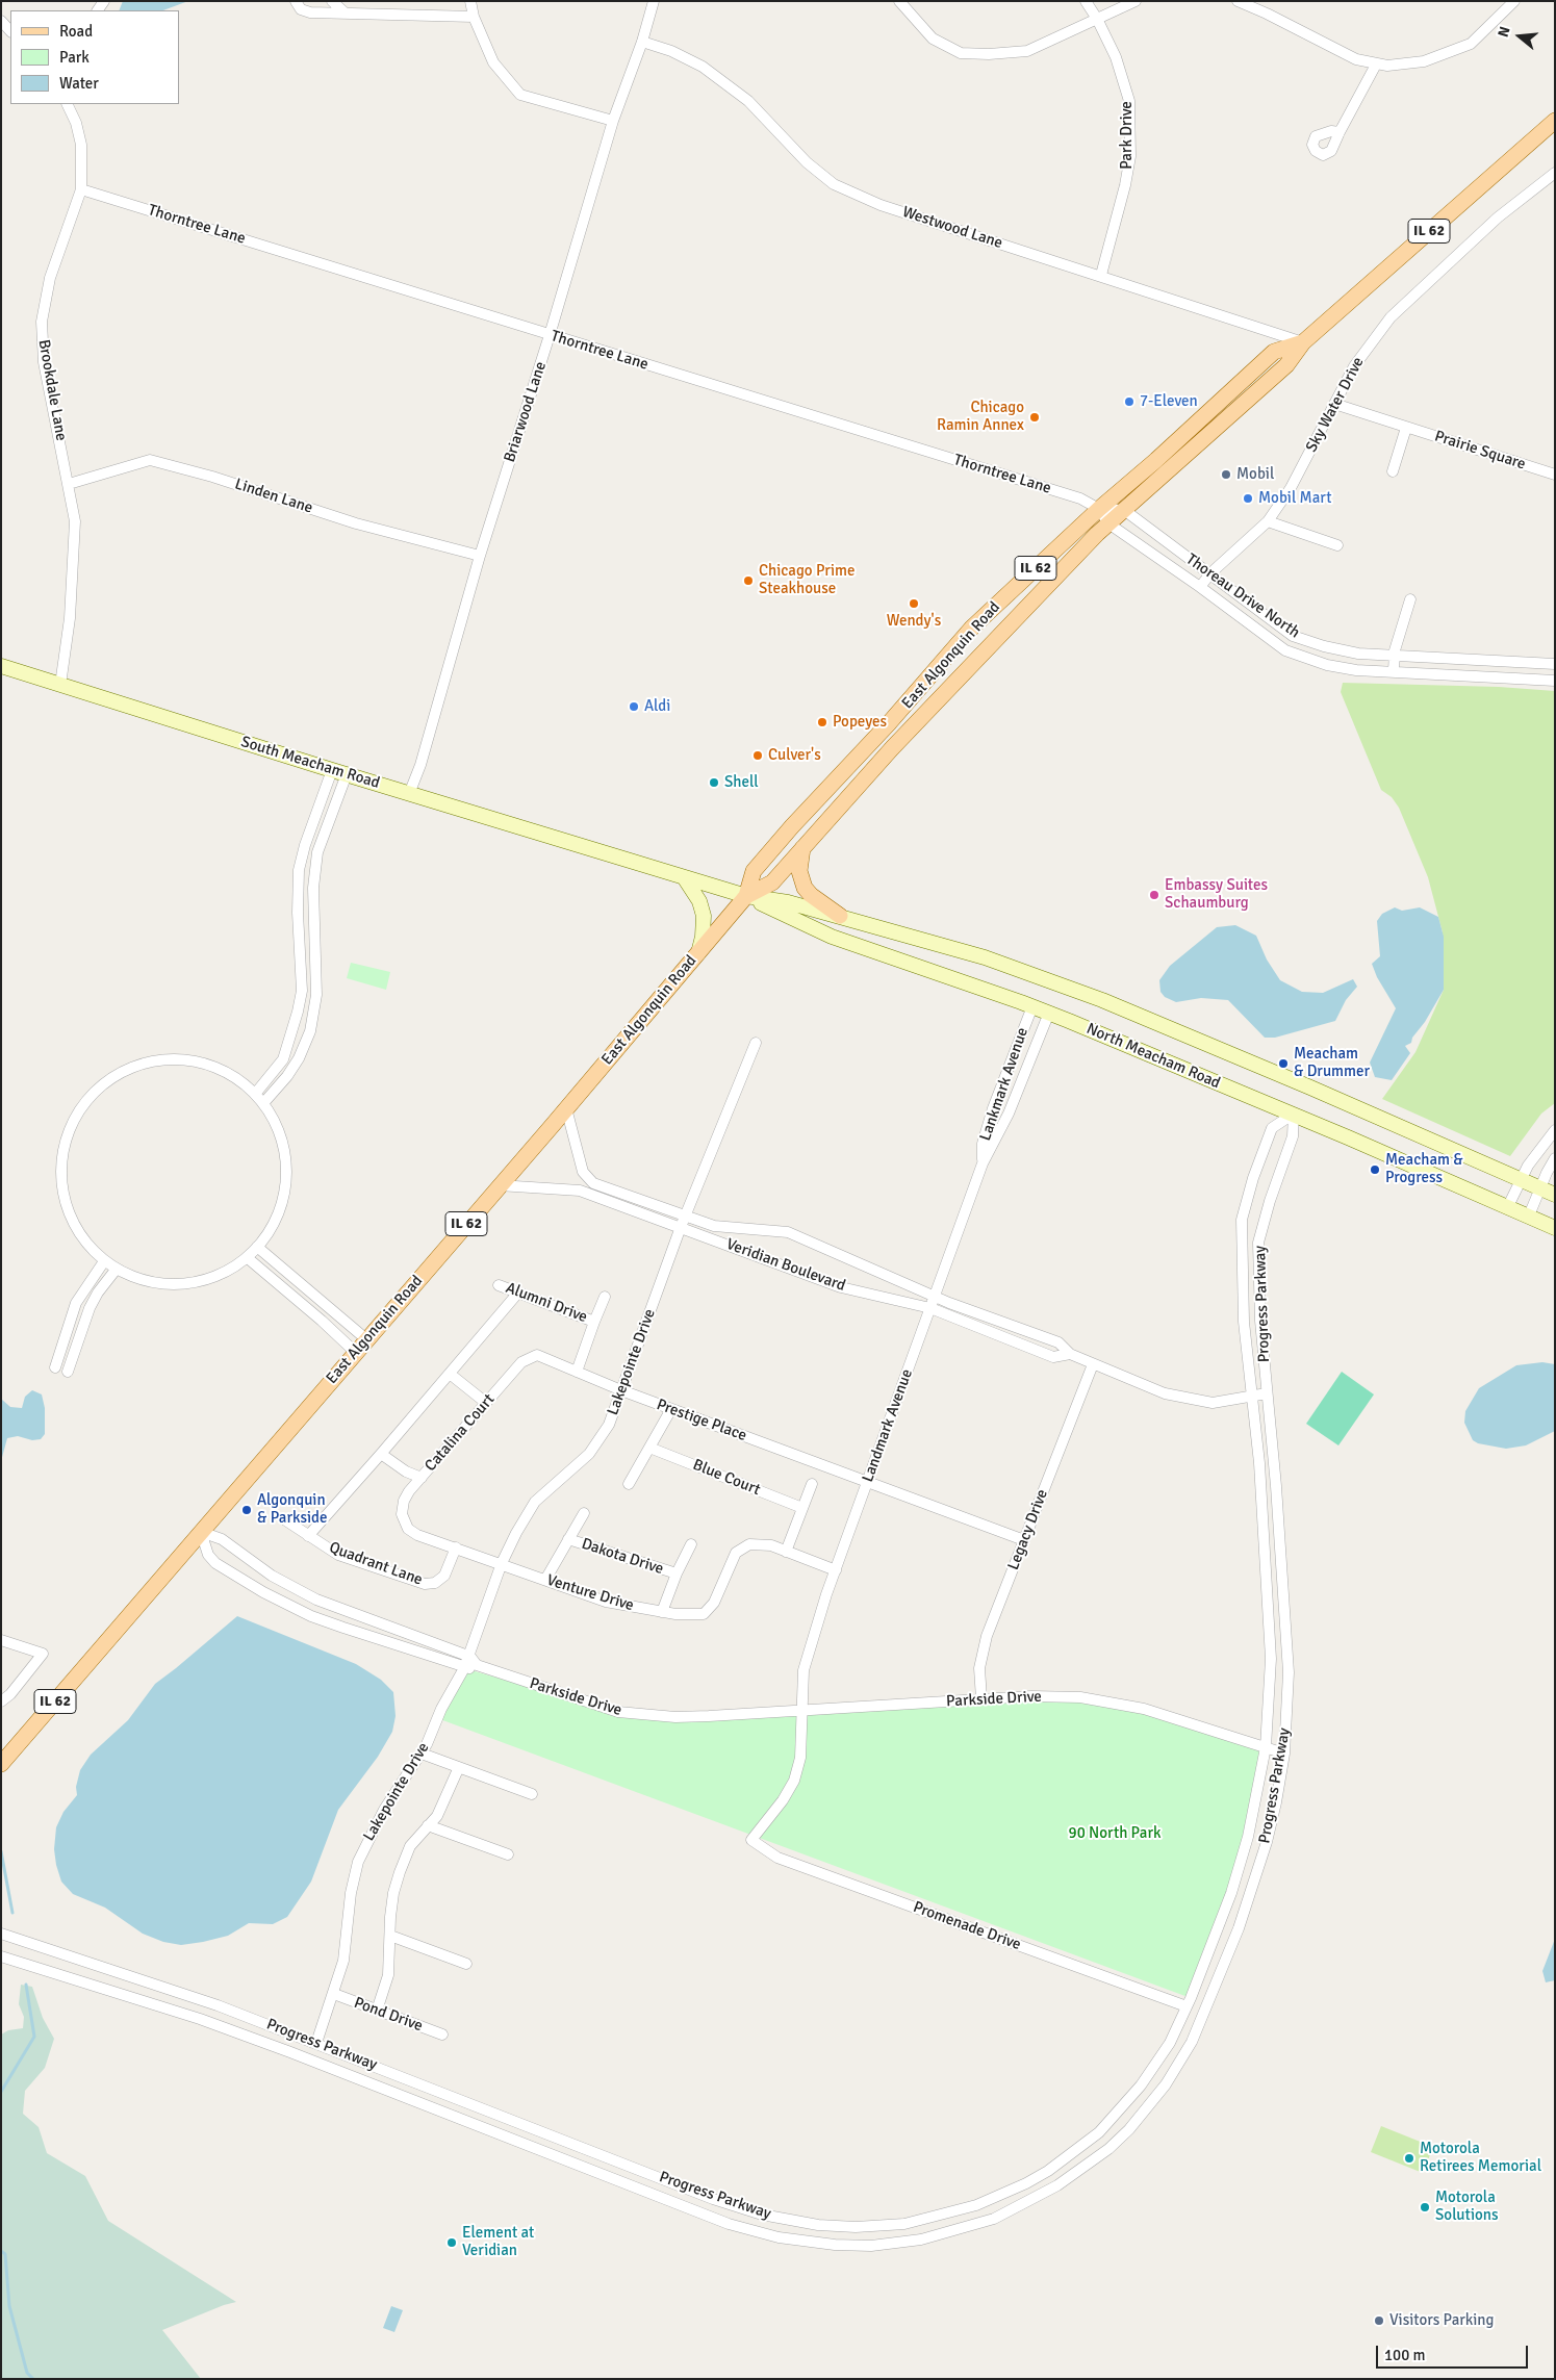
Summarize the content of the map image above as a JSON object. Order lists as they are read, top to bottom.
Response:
{
  "streets": {
    "main road": [
      "IL 62",
      "East Algonquin Road",
      "South Meacham Road",
      "North Meacham Road"
    ],
    "street": [
      "Park Drive",
      "Thorntree Lane",
      "Westwood Lane",
      "Brookdale Lane",
      "Sky Water Drive",
      "Briarwood Lane",
      "Prairie Square",
      "Linden Lane",
      "Thoreau Drive North",
      "Lankmark Avenue",
      "Veridian Boulevard",
      "Alumni Drive",
      "Progress Parkway",
      "Lakepointe Drive",
      "Prestige Place",
      "Landmark Avenue",
      "Catalina Court",
      "Blue Court",
      "Legacy Drive",
      "Dakota Drive",
      "Quadrant Lane",
      "Venture Drive",
      "Parkside Drive",
      "Promenade Drive",
      "Pond Drive"
    ]
  },
  "crossings": [
    ["Park Drive", "Westwood Lane"],
    ["Thorntree Lane", "Brookdale Lane"],
    ["Thorntree Lane", "Briarwood Lane"],
    ["Thorntree Lane", "East Algonquin Road"],
    ["Westwood Lane", "Briarwood Lane"],
    ["Westwood Lane", "East Algonquin Road"],
    ["Brookdale Lane", "Linden Lane"],
    ["Brookdale Lane", "South Meacham Road"],
    ["Sky Water Drive", "Prairie Square"],
    ["Sky Water Drive", "Thoreau Drive North"],
    ["Briarwood Lane", "Linden Lane"],
    ["Briarwood Lane", "South Meacham Road"],
    ["Thoreau Drive North", "East Algonquin Road"],
    ["East Algonquin Road", "North Meacham Road"],
    ["East Algonquin Road", "Veridian Boulevard"],
    ["East Algonquin Road", "Parkside Drive"],
    ["South Meacham Road", "North Meacham Road"],
    ["North Meacham Road", "Lankmark Avenue"],
    ["North Meacham Road", "Progress Parkway"],
    ["North Meacham Road", "Landmark Avenue"],
    ["Lankmark Avenue", "Landmark Avenue"],
    ["Veridian Boulevard", "Progress Parkway"],
    ["Veridian Boulevard", "Lakepointe Drive"],
    ["Veridian Boulevard", "Landmark Avenue"],
    ["Veridian Boulevard", "Legacy Drive"],
    ["Alumni Drive", "Prestige Place"],
    ["Alumni Drive", "Quadrant Lane"],
    ["Progress Parkway", "Lakepointe Drive"],
    ["Progress Parkway", "Parkside Drive"],
    ["Progress Parkway", "Promenade Drive"],
    ["Lakepointe Drive", "Prestige Place"],
    ["Lakepointe Drive", "Venture Drive"],
    ["Lakepointe Drive", "Parkside Drive"],
    ["Lakepointe Drive", "Pond Drive"],
    ["Prestige Place", "Landmark Avenue"],
    ["Prestige Place", "Catalina Court"],
    ["Prestige Place", "Legacy Drive"],
    ["Landmark Avenue", "Venture Drive"],
    ["Landmark Avenue", "Parkside Drive"],
    ["Landmark Avenue", "Promenade Drive"],
    ["Catalina Court", "Venture Drive"],
    ["Legacy Drive", "Parkside Drive"],
    ["Dakota Drive", "Venture Drive"],
    ["Quadrant Lane", "Venture Drive"]
  ],
  "parks": ["90 North Park"],
  "places": [
    "7-Eleven",
    "Chicago Ramin Annex",
    "Mobil",
    "Mobil Mart",
    "Chicago Prime Steakhouse",
    "Wendy's",
    "Aldi",
    "Popeyes",
    "Culver's",
    "Shell",
    "Embassy Suites Schaumburg",
    "Meacham & Drummer",
    "Meacham & Progress",
    "Algonquin & Parkside",
    "Motorola Retirees Memorial",
    "Motorola Solutions",
    "Element at Veridian",
    "Visitors Parking"
  ],
  "legend": ["Road", "Park", "Water"],
  "scale_bar": "100 m",
  "north": "left"
}
